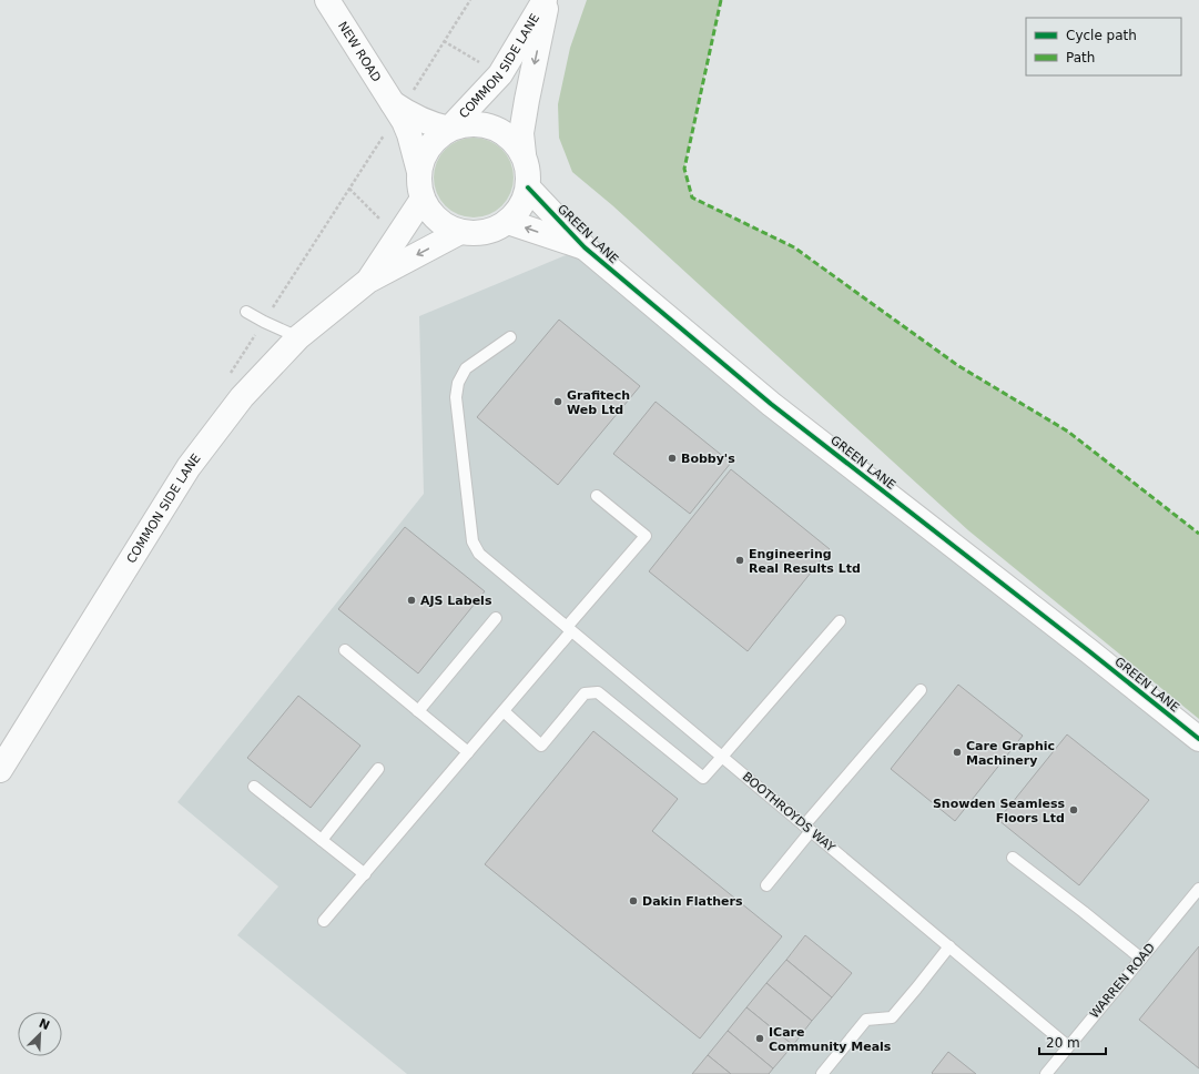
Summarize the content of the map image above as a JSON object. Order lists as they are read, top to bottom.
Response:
{
  "streets": {
    "main road": ["NEW ROAD", "COMMON SIDE LANE", "GREEN LANE"],
    "lane": ["BOOTHROYDS WAY", "WARREN ROAD"]
  },
  "crossings": [
    ["NEW ROAD", "COMMON SIDE LANE"],
    ["NEW ROAD", "GREEN LANE"],
    ["COMMON SIDE LANE", "GREEN LANE"],
    ["BOOTHROYDS WAY", "WARREN ROAD"]
  ],
  "places": [
    "Grafitech Web Ltd",
    "Bobby's",
    "Engineering Real Results Ltd",
    "AJS Labels",
    "Care Graphic Machinery",
    "Snowden Seamless Floors Ltd",
    "Dakin Flathers",
    "ICare Community Meals"
  ],
  "legend": ["Cycle path", "Path"],
  "scale_bar": "20 m",
  "north": "top right"
}
